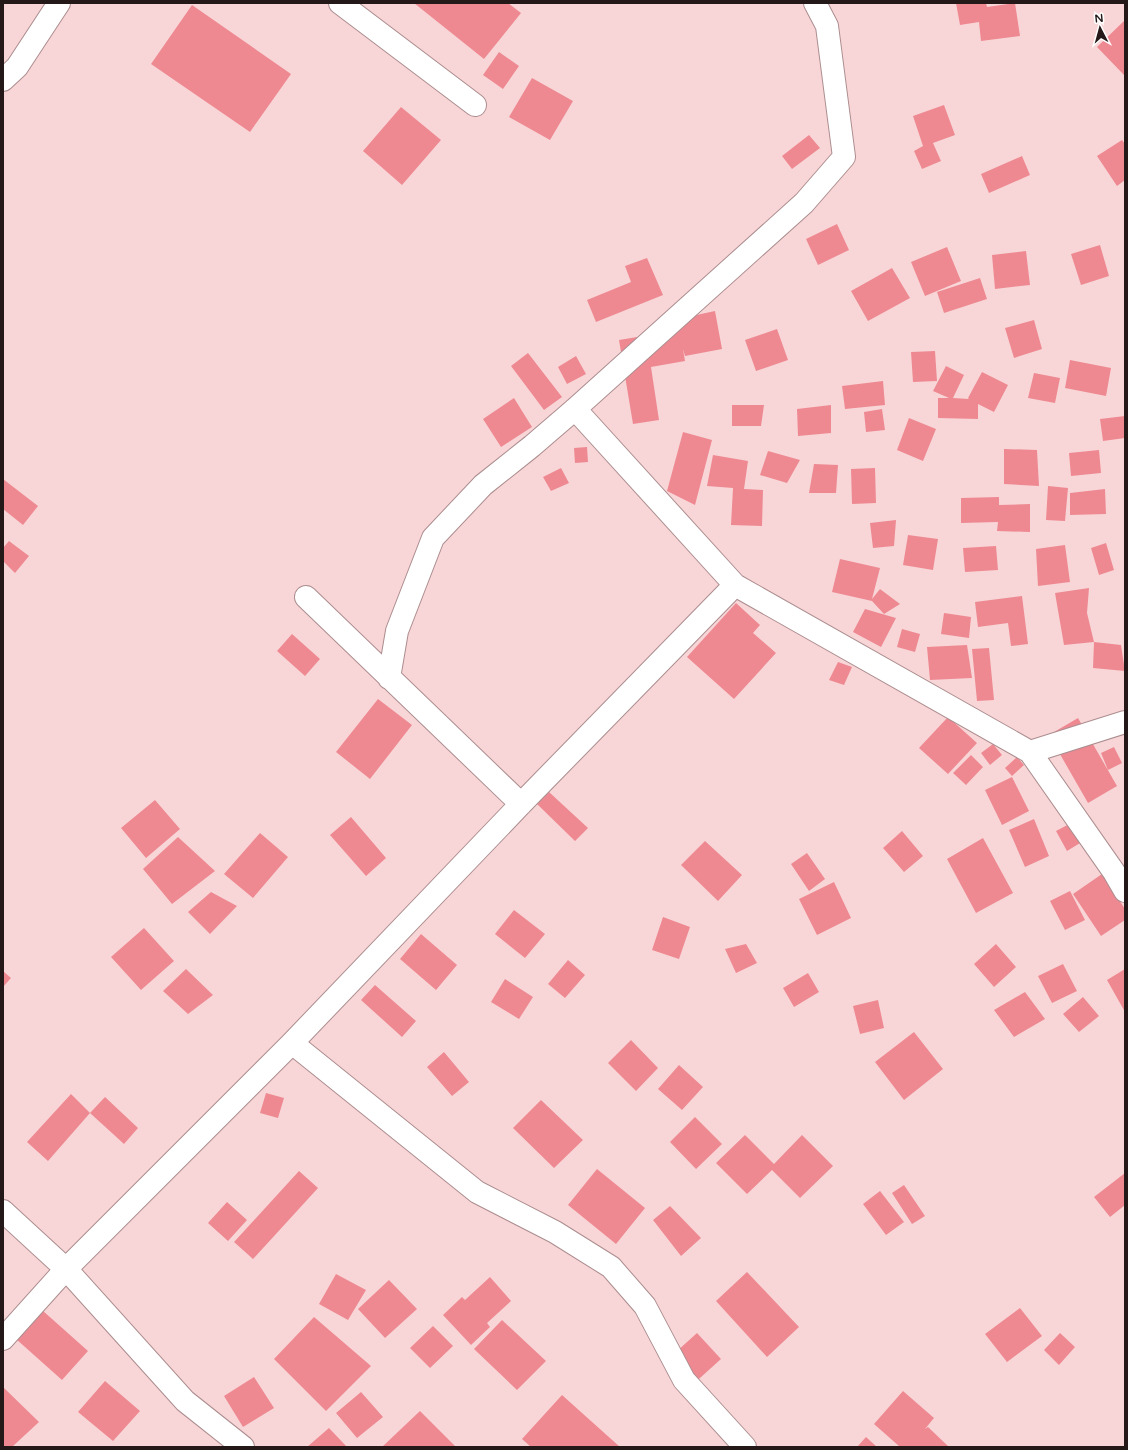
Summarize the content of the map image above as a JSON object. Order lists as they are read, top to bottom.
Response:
{
  "north": "top"
}
